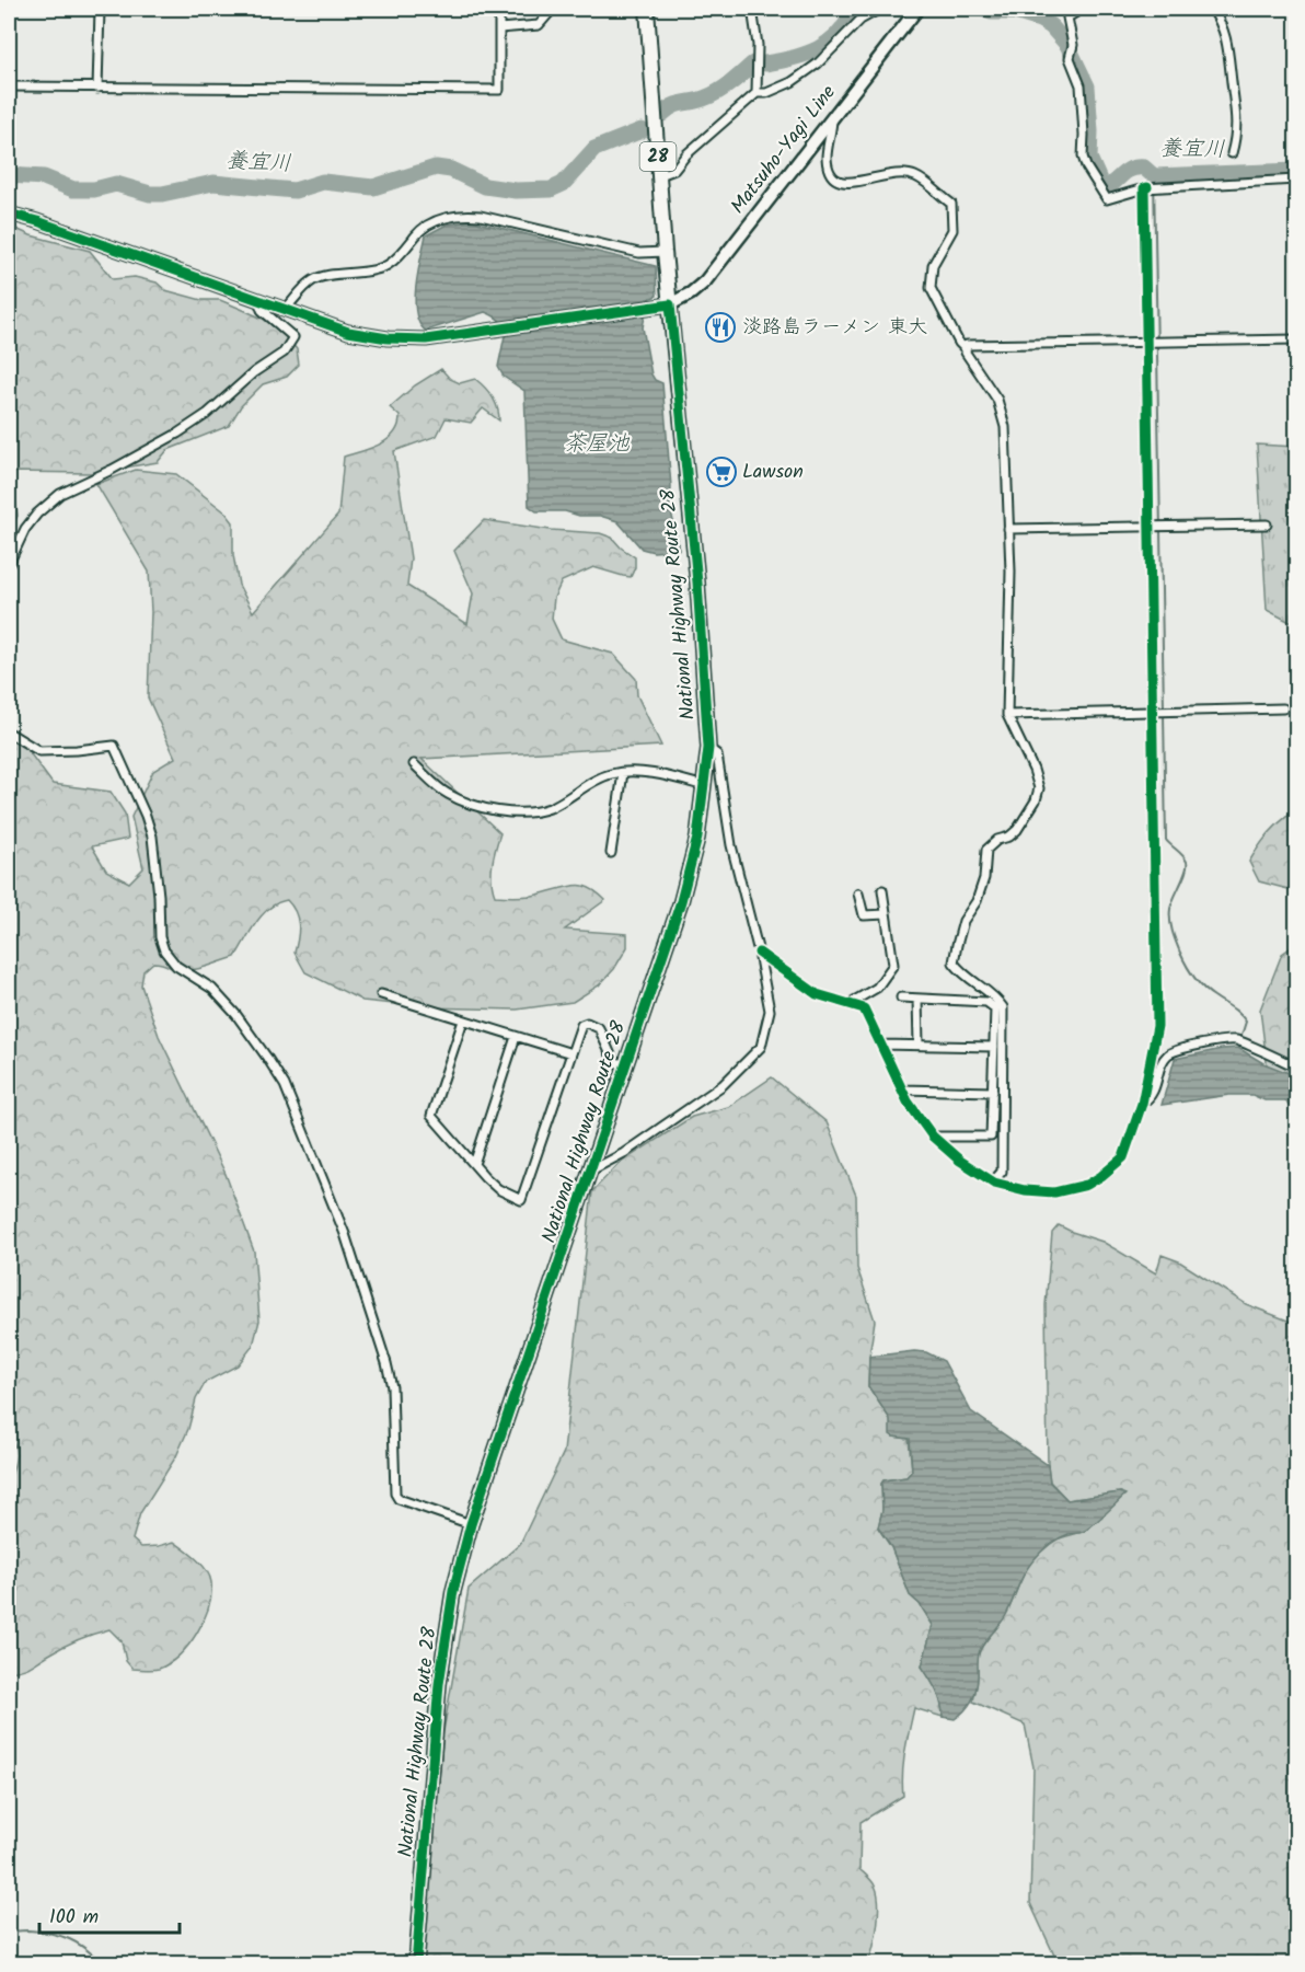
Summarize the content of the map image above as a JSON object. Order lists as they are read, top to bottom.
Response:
{
  "streets": {
    "highway": ["28", "National Highway Route 28"],
    "street": ["Matsuho-Yagi Line"]
  },
  "crossings": [
    ["Matsuho-Yagi Line", "National Highway Route 28"]
  ],
  "water": ["養宜川", "茶屋池"],
  "places": {
    "restaurant": ["淡路島ラーメン 東大"],
    "supermarket": ["Lawson"]
  },
  "scale_bar": "100 m"
}
